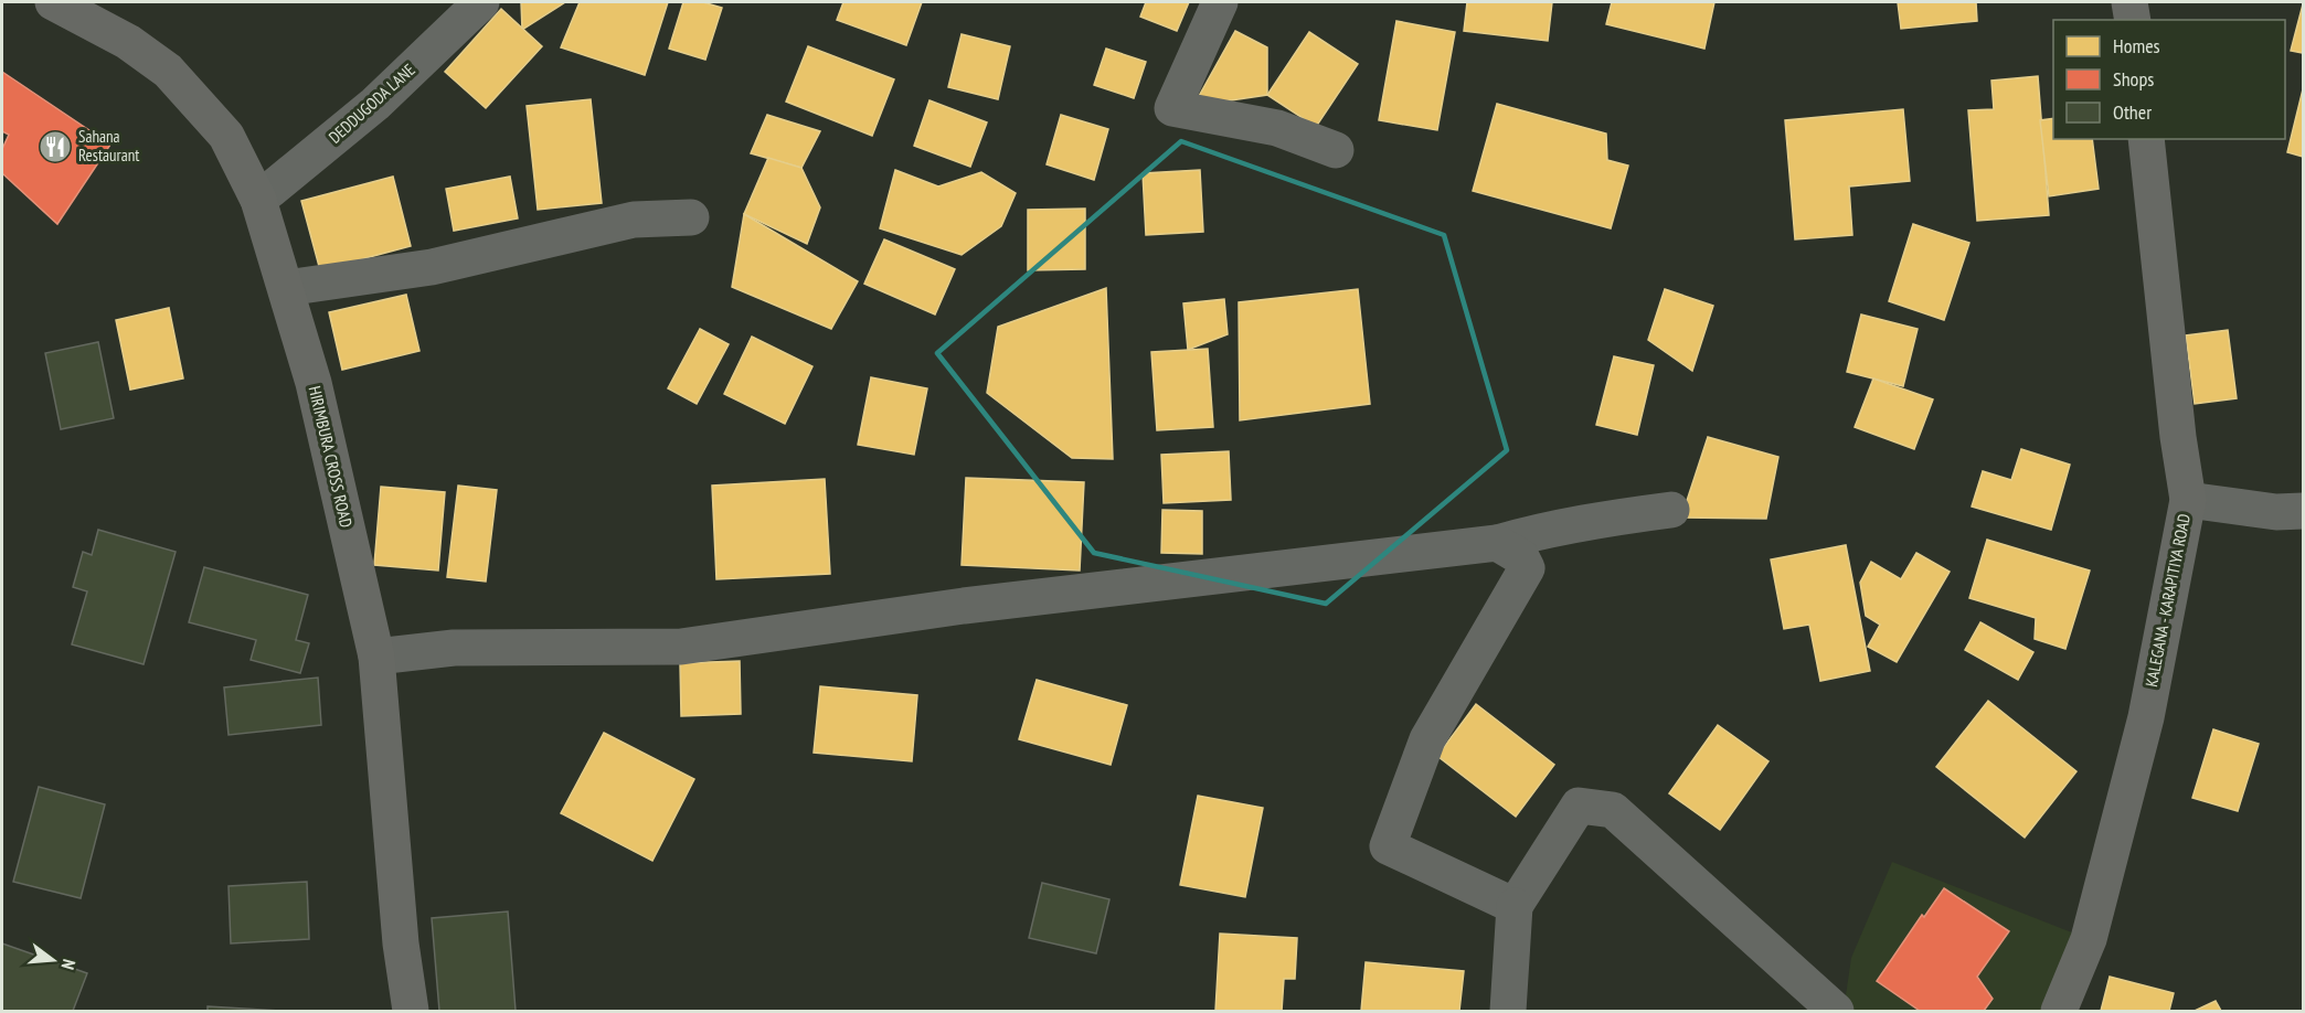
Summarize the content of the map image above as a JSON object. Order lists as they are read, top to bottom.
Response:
{
  "streets": {
    "main road": ["HIRIMBURA CROSS ROAD", "KALEGANA - KARAPITIYA ROAD"],
    "street": ["DEDDUGODA LANE"]
  },
  "crossings": [
    ["DEDDUGODA LANE", "HIRIMBURA CROSS ROAD"]
  ],
  "places": {
    "restaurant": ["Sahana Restaurant"]
  },
  "legend": ["Homes", "Shops", "Other"],
  "north": "right"
}
